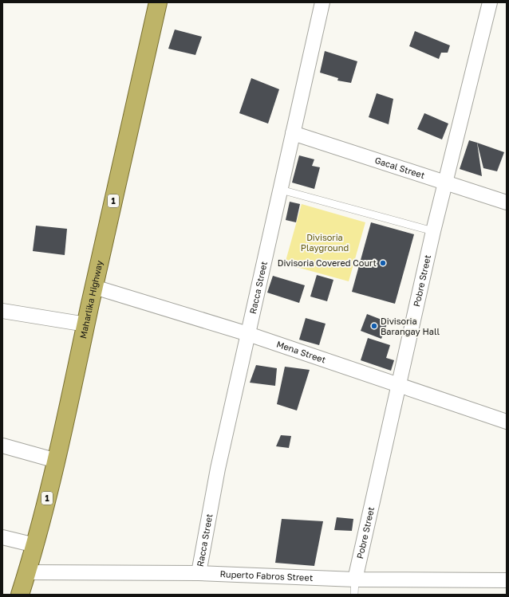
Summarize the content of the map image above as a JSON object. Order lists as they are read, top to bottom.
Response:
{
  "streets": {
    "highway": ["1", "Maharlika Highway"],
    "street": [
      "Gacal Street",
      "Pobre Street",
      "Racca Street",
      "Mena Street",
      "Ruperto Fabros Street"
    ]
  },
  "crossings": [
    ["Gacal Street", "Pobre Street"],
    ["Gacal Street", "Racca Street"],
    ["Pobre Street", "Mena Street"],
    ["Pobre Street", "Ruperto Fabros Street"],
    ["Racca Street", "Mena Street"],
    ["Racca Street", "Ruperto Fabros Street"],
    ["Maharlika Highway", "Mena Street"],
    ["Maharlika Highway", "Ruperto Fabros Street"]
  ],
  "parks": ["Divisoria Playground"],
  "places": ["Divisoria Covered Court", "Divisoria Barangay Hall"]
}
